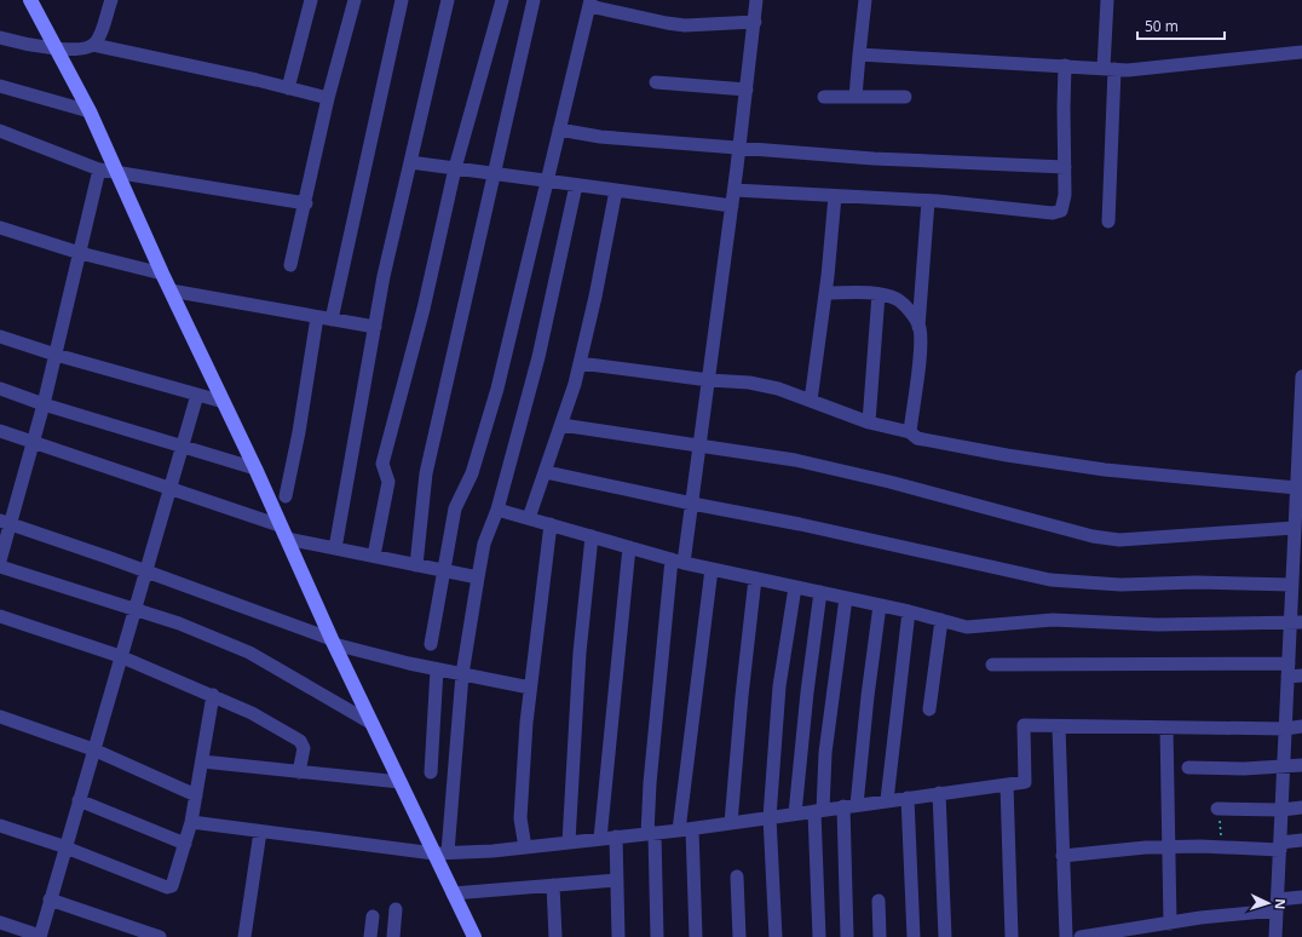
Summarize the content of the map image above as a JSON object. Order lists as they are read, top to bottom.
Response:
{
  "scale_bar": "50 m",
  "north": "right"
}
